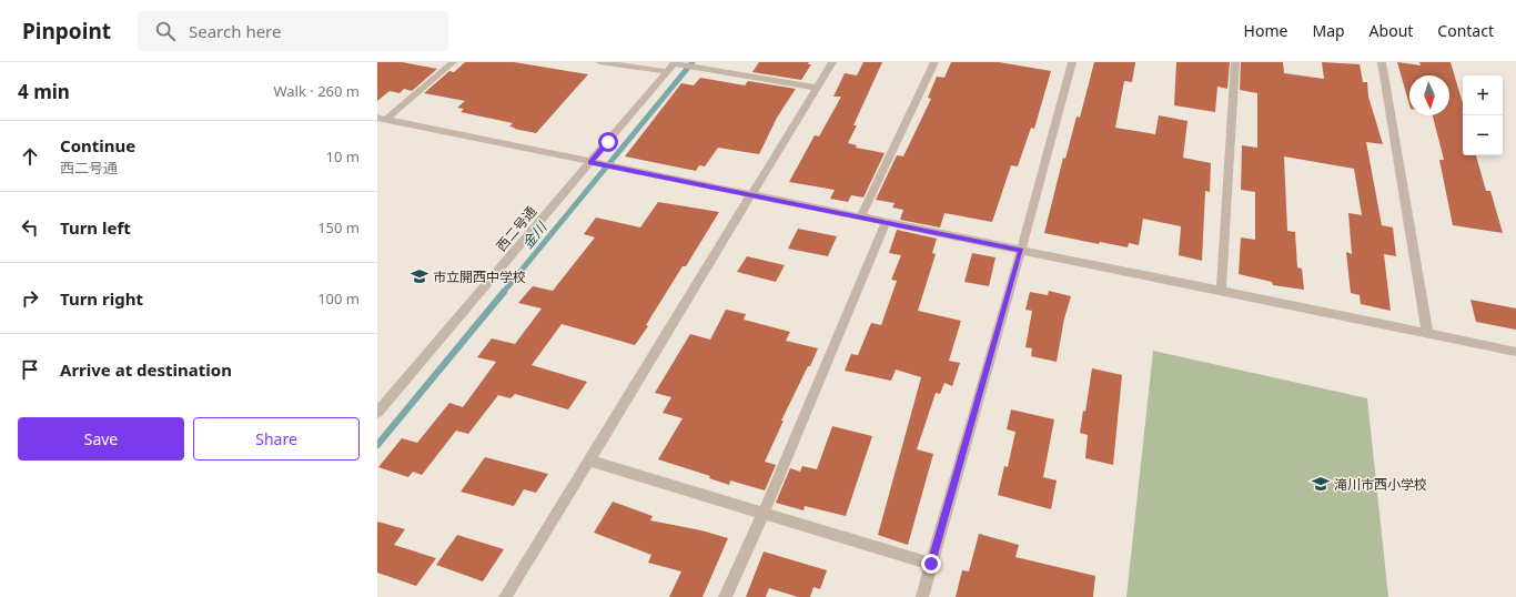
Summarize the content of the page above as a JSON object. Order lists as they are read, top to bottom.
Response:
{
  "streets": {
    "street": ["西二号通"]
  },
  "water": ["金川"],
  "places": {
    "school or university": ["市立開西中学校", "滝川市西小学校"]
  },
  "north": "bottom",
  "page": {
    "header": "Pinpoint",
    "search": "Search here",
    "nav": [
      "Home",
      "Map",
      "About",
      "Contact"
    ],
    "heading": ["4 min", "Walk · 260 m"],
    "map_buttons": ["+", "−"],
    "list": [
      ["Continue", "西二号通", "10 m"],
      ["Turn left", "150 m"],
      ["Turn right", "100 m"],
      "Arrive at destination"
    ],
    "buttons": ["Save", "Share"]
  }
}
